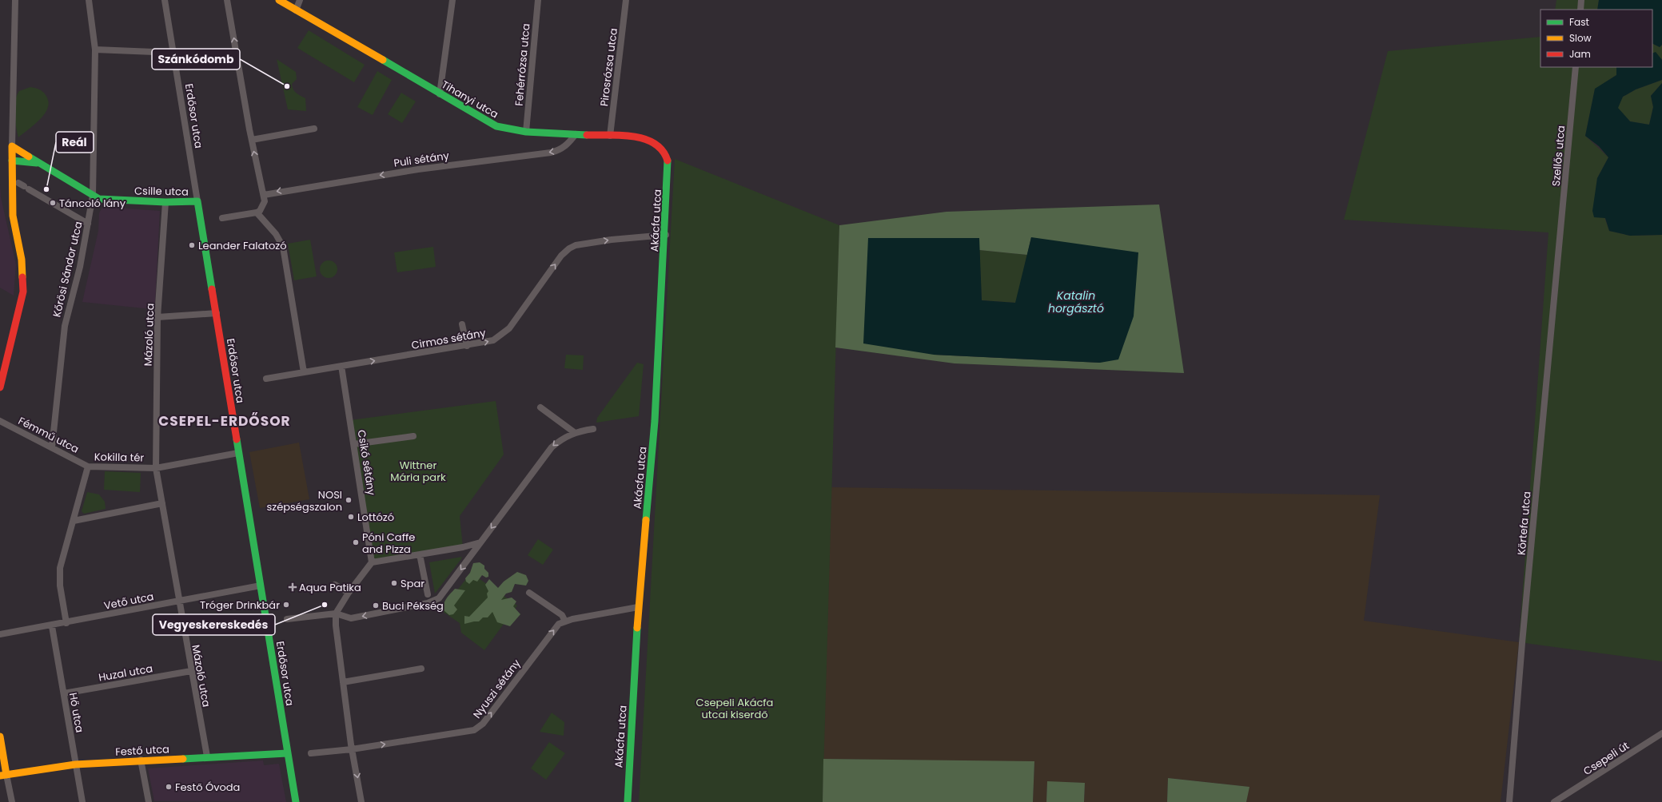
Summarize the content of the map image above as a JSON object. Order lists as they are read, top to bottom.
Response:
{
  "streets": {
    "street": [
      "Fehérrózsa utca",
      "Pirosrózsa utca",
      "Tihanyi utca",
      "Erdősor utca",
      "Szellős utca",
      "Puli sétány",
      "Csille utca",
      "Akácfa utca",
      "Kőrösi Sándor utca",
      "Mázoló utca",
      "Cirmos sétány",
      "Fémmű utca",
      "Kokilla tér",
      "Csikó sétány",
      "Körtefa utca",
      "Vető utca",
      "Huzal utca",
      "Nyuszi sétány",
      "Hő utca",
      "Festő utca",
      "Csepeli út"
    ]
  },
  "crossings": [
    ["Fehérrózsa utca", "Tihanyi utca"],
    ["Pirosrózsa utca", "Tihanyi utca"],
    ["Tihanyi utca", "Puli sétány"],
    ["Tihanyi utca", "Akácfa utca"],
    ["Erdősor utca", "Csille utca"],
    ["Erdősor utca", "Vető utca"],
    ["Erdősor utca", "Festő utca"],
    ["Szellős utca", "Körtefa utca"],
    ["Csille utca", "Kőrösi Sándor utca"],
    ["Csille utca", "Mázoló utca"],
    ["Akácfa utca", "Cirmos sétány"],
    ["Akácfa utca", "Nyuszi sétány"],
    ["Kőrösi Sándor utca", "Fémmű utca"],
    ["Mázoló utca", "Kokilla tér"],
    ["Mázoló utca", "Vető utca"],
    ["Mázoló utca", "Huzal utca"],
    ["Mázoló utca", "Festő utca"],
    ["Cirmos sétány", "Csikó sétány"],
    ["Fémmű utca", "Kokilla tér"],
    ["Kokilla tér", "Vető utca"],
    ["Vető utca", "Hő utca"],
    ["Huzal utca", "Hő utca"],
    ["Hő utca", "Festő utca"]
  ],
  "one_way": ["Puli sétány", "Cirmos sétány", "Nyuszi sétány"],
  "districts": ["CSEPEL-ERDŐSOR"],
  "water": ["Katalin horgásztó"],
  "parks": ["Wittner Mária park", "Csepeli Akácfa utcai kiserdő"],
  "places": {
    "other": [
      "Szánkódomb",
      "Reál",
      "Táncoló lány",
      "Leander Falatozó",
      "NOSI szépségszalon",
      "Lottózó",
      "Póni Caffe and Pizza",
      "Spar",
      "Tróger Drinkbár",
      "Vegyeskereskedés",
      "Buci Pékség",
      "Festő Óvoda"
    ],
    "health": ["Aqua Patika"]
  },
  "legend": ["Fast", "Slow", "Jam"]
}
